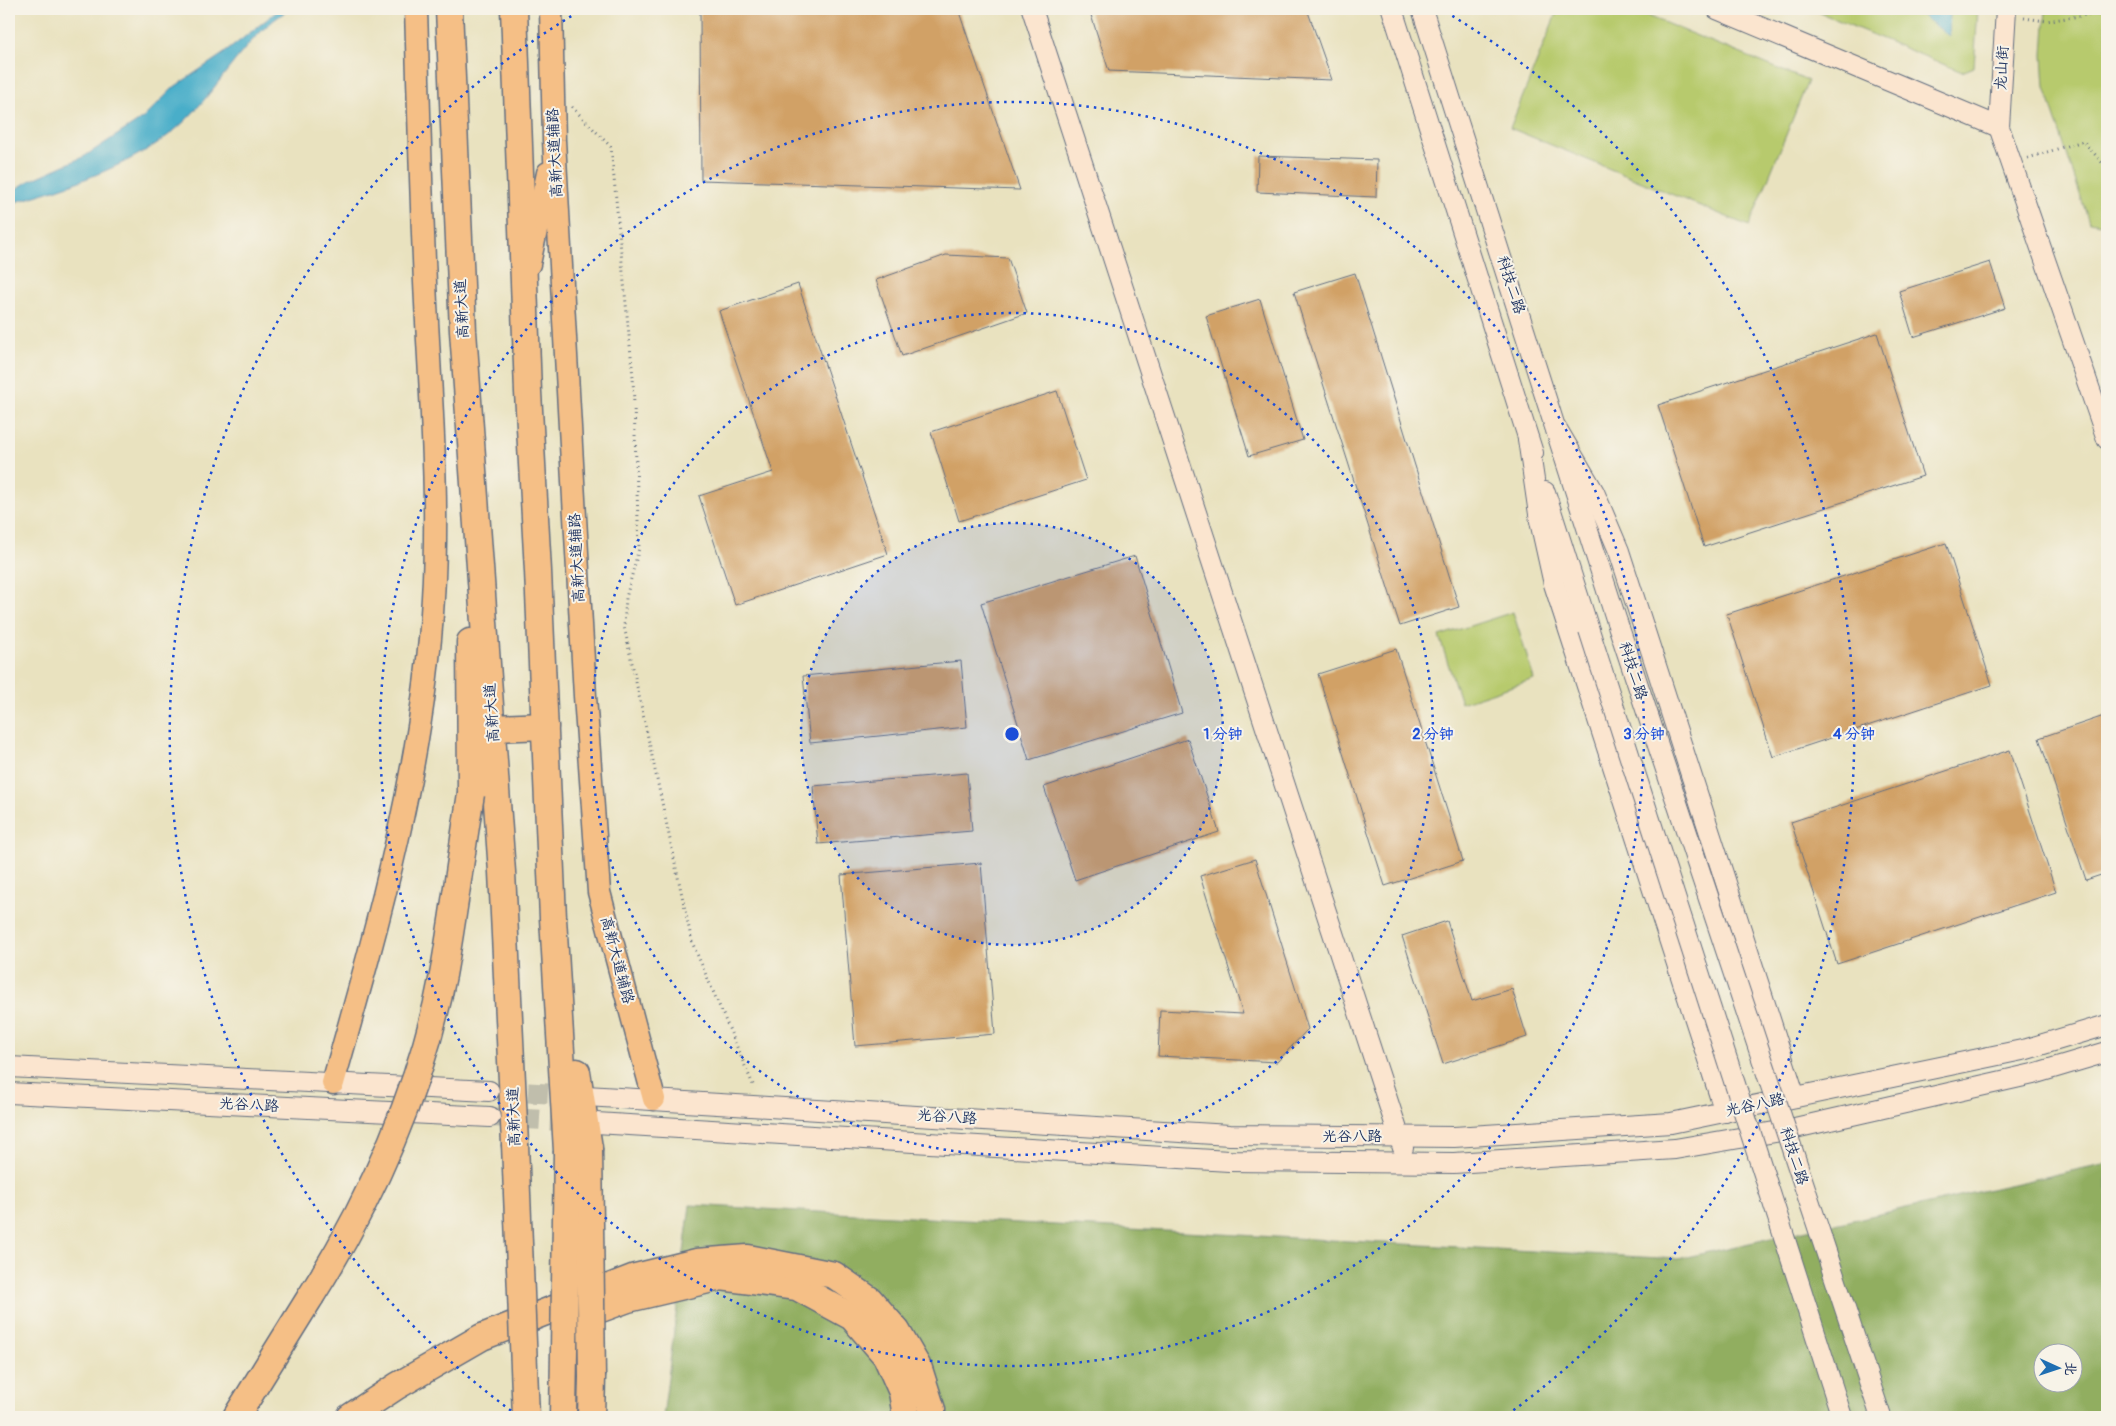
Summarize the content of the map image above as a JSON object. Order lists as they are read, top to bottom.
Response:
{
  "streets": {
    "highway": ["高新大道"],
    "main road": ["高新大道辅路"],
    "street": ["龙山街", "科技二路", "光谷八路"]
  },
  "crossings": [
    ["高新大道辅路", "光谷八路"]
  ],
  "north": "right",
  "rings": [
    "1 分钟",
    "2 分钟",
    "3 分钟",
    "4 分钟"
  ]
}
